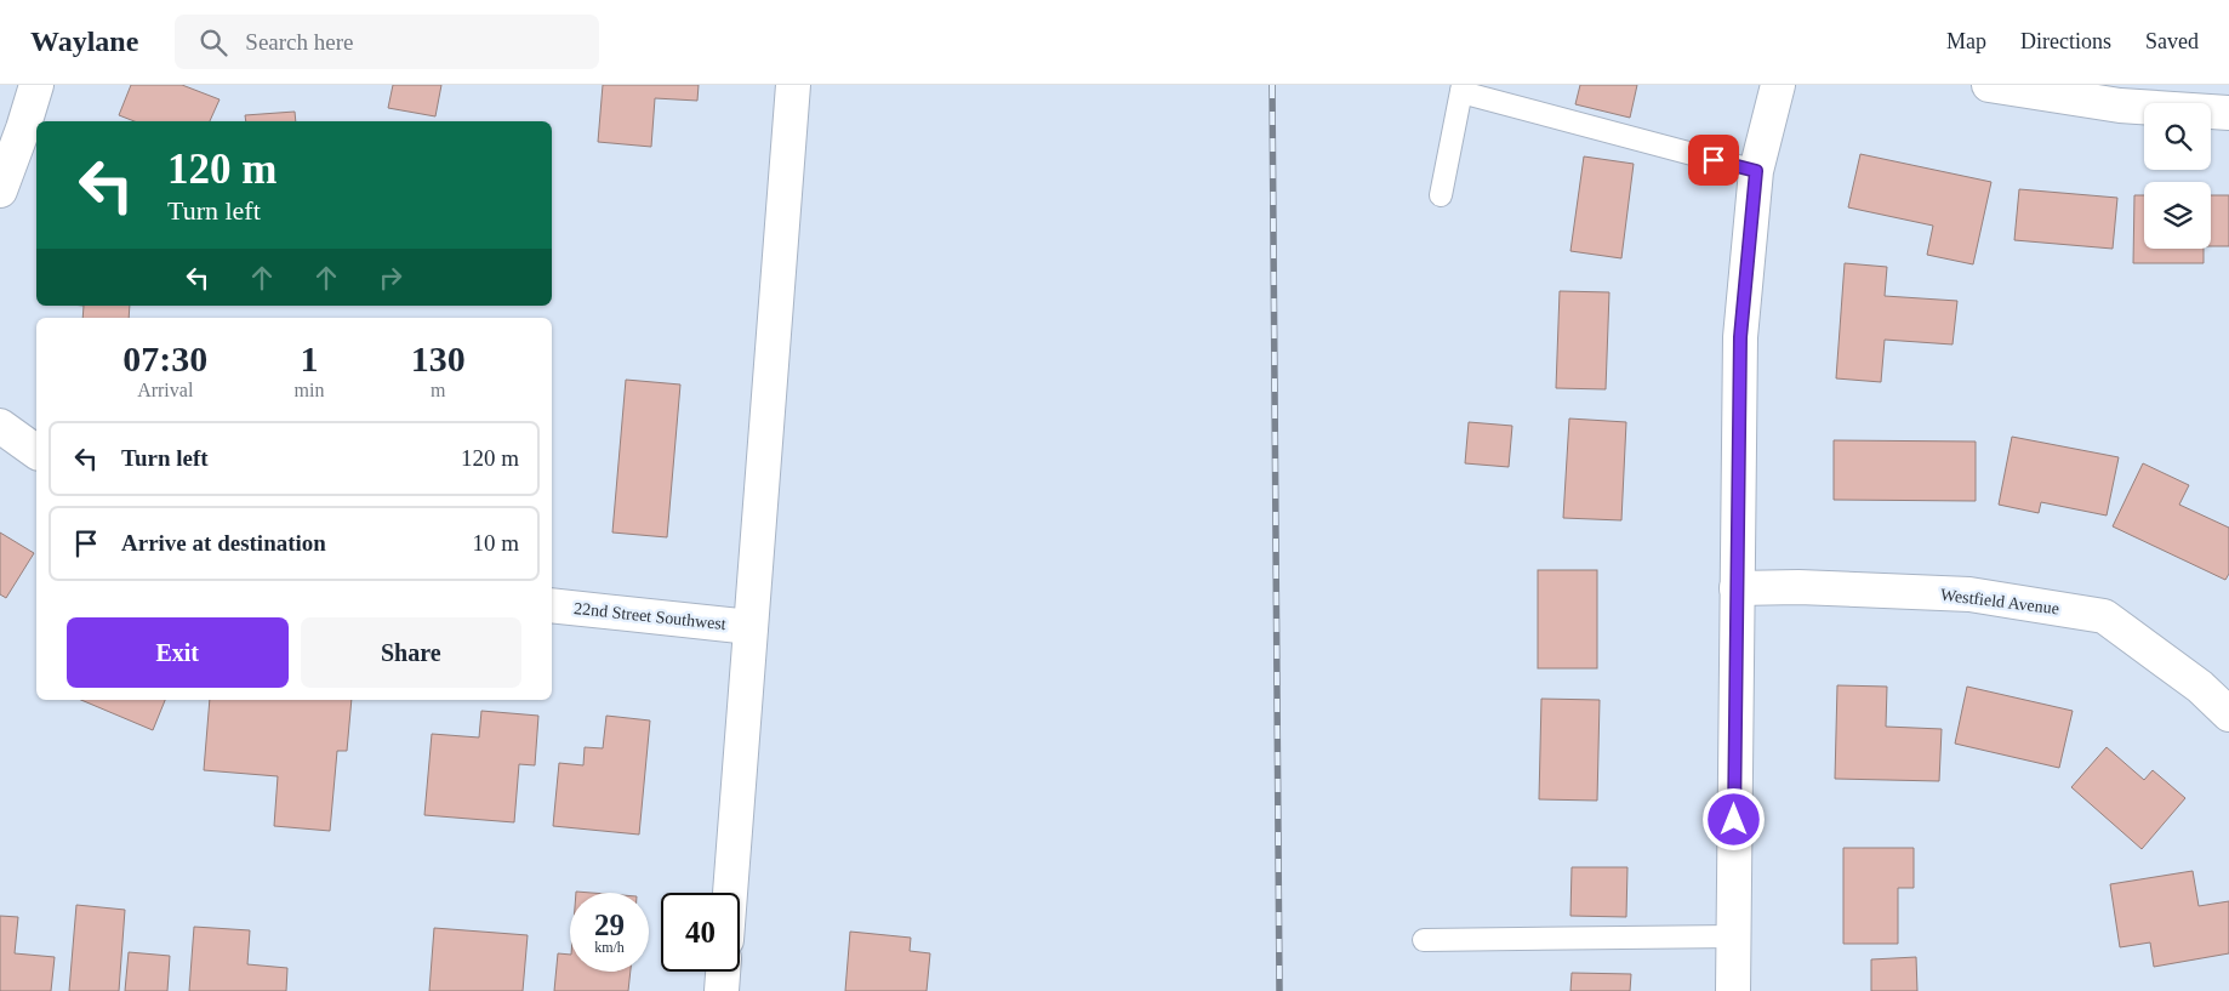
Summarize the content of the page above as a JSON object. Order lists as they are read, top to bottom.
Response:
{
  "streets": {
    "street": ["Westfield Avenue", "22nd Street Southwest"]
  },
  "page": {
    "header": "Waylane",
    "search": "Search here",
    "nav": ["Map", "Directions", "Saved"],
    "turn": ["120 m", "Turn left"],
    "eta": [
      "07:30",
      "Arrival",
      "1",
      "min",
      "130",
      "m"
    ],
    "list": [
      {
        "name": "Turn left",
        "value": "120 m"
      },
      {
        "name": "Arrive at destination",
        "value": "10 m"
      }
    ],
    "buttons": ["Exit", "Share"],
    "speed": "29 km/h",
    "limit": "40"
  }
}
